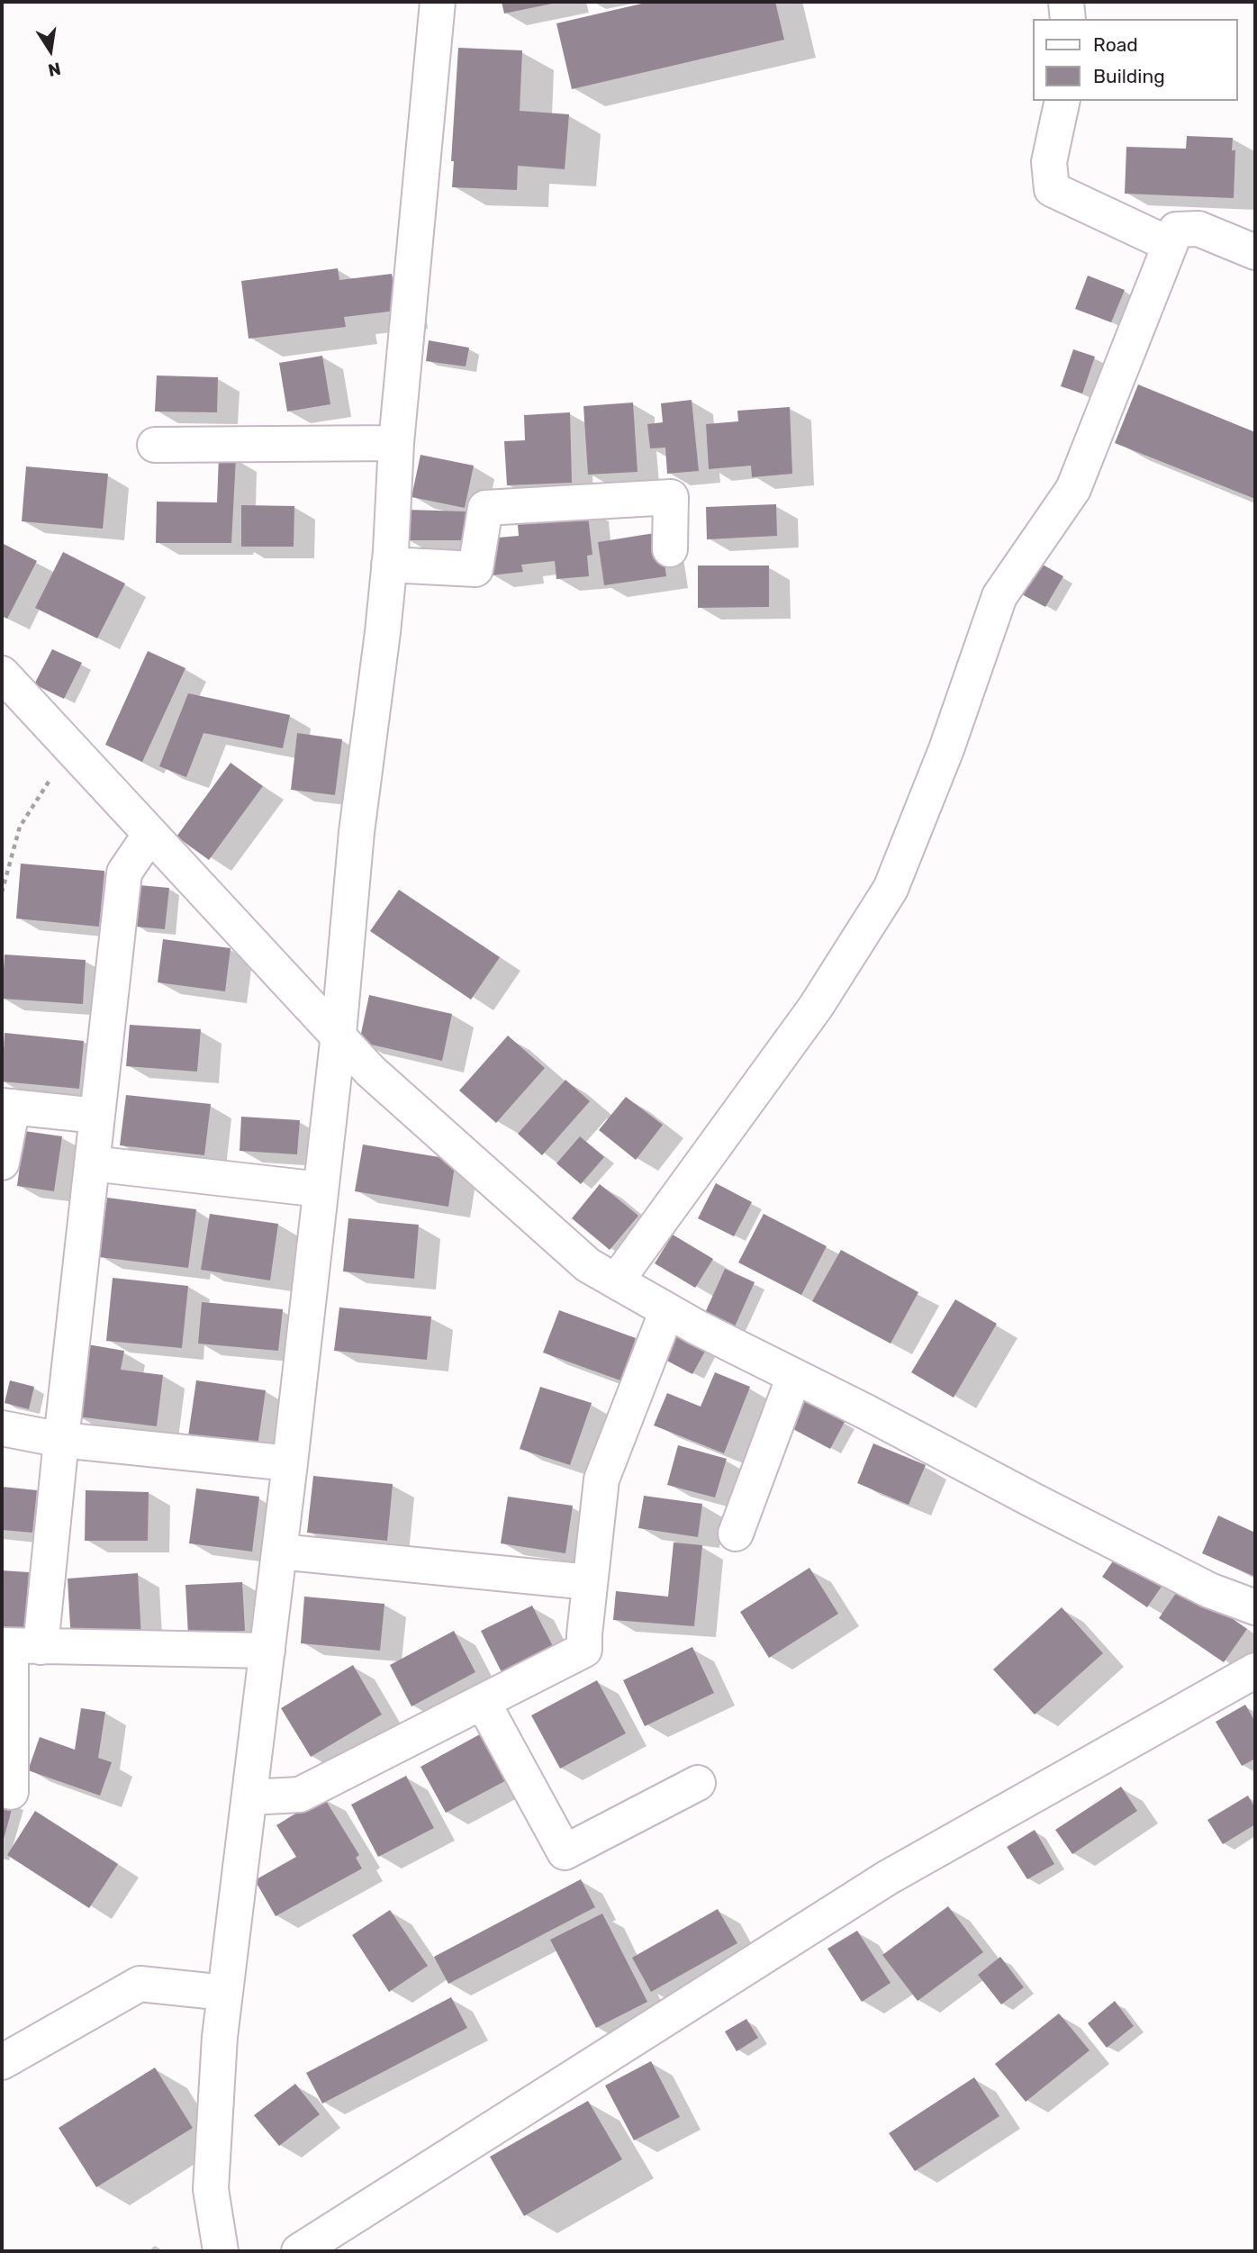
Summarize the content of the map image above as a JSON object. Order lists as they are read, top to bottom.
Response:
{
  "legend": ["Road", "Building"],
  "north": "bottom"
}
